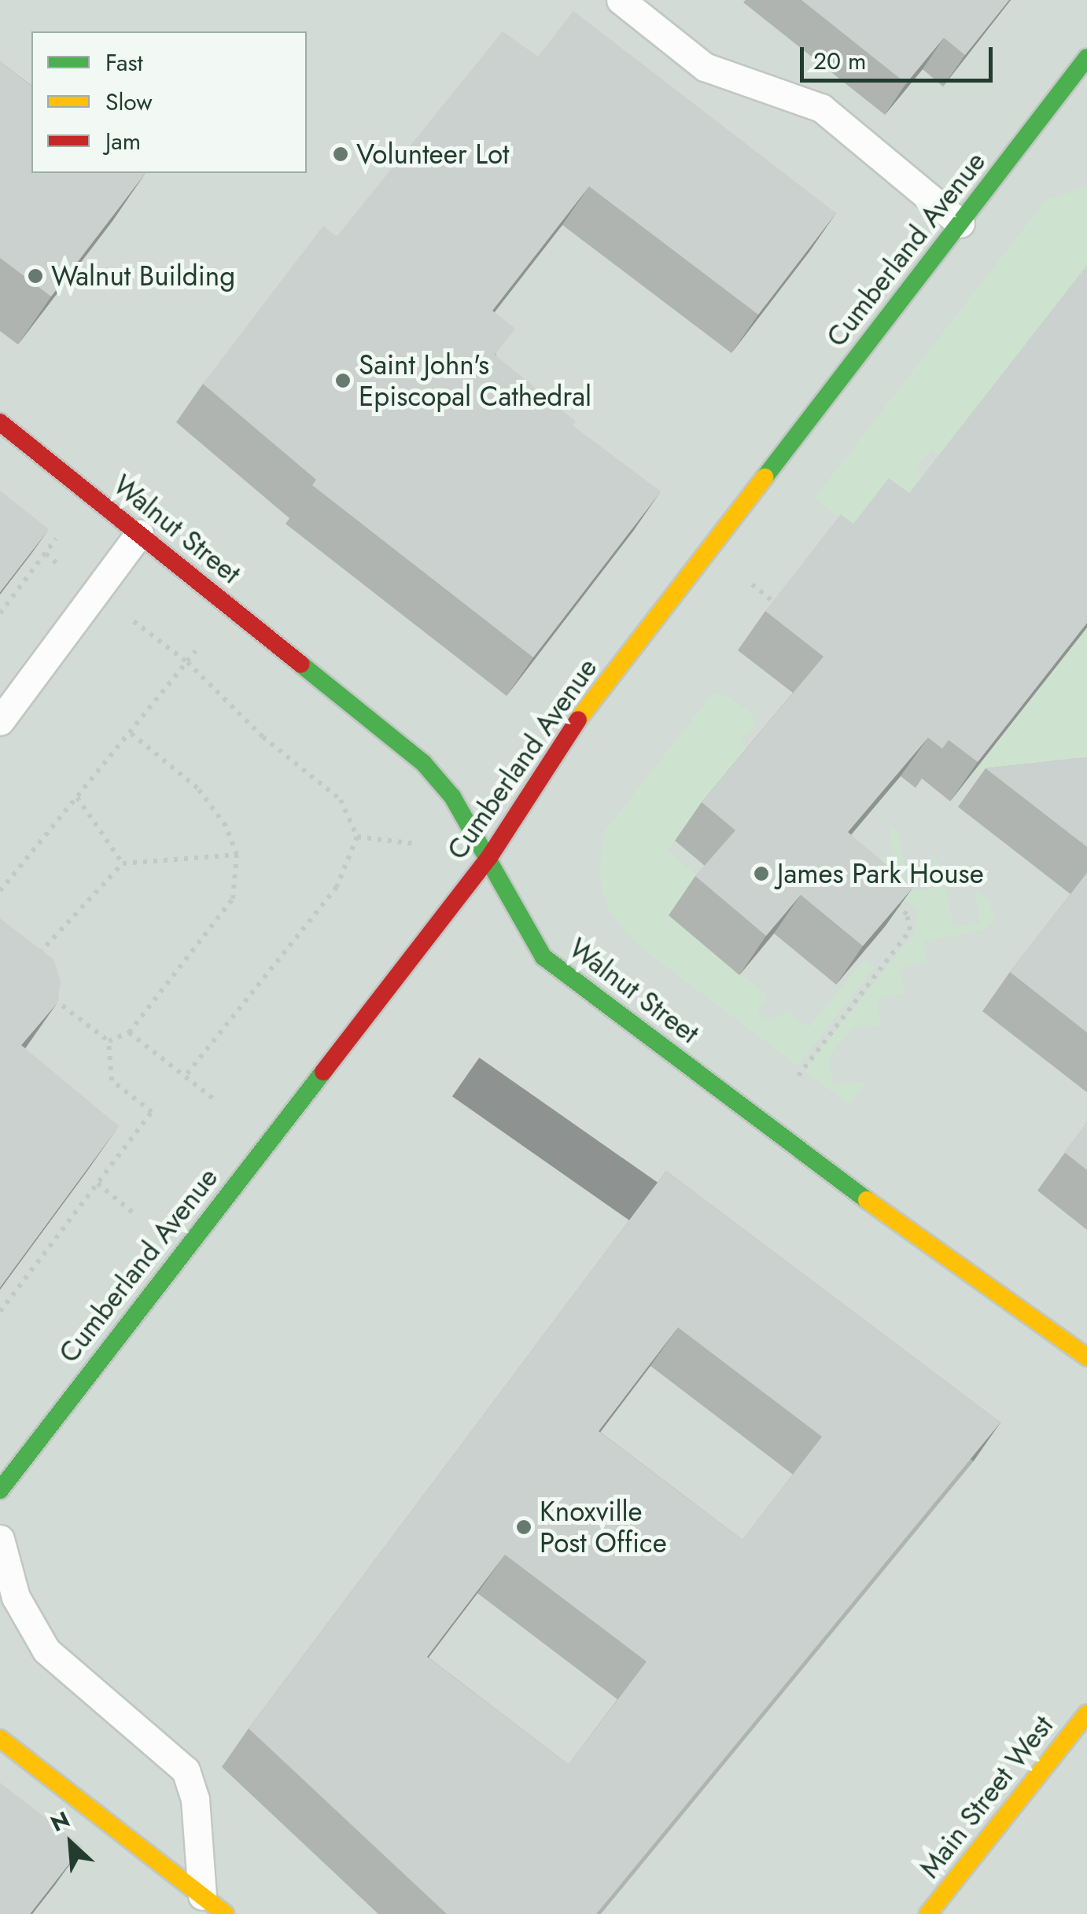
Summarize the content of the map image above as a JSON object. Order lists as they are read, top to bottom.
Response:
{
  "streets": {
    "main road": ["Cumberland Avenue", "Walnut Street", "Main Street West"]
  },
  "crossings": [
    ["Cumberland Avenue", "Walnut Street"]
  ],
  "places": [
    "Volunteer Lot",
    "Walnut Building",
    "Saint John's Episcopal Cathedral",
    "James Park House",
    "Knoxville Post Office"
  ],
  "legend": ["Fast", "Slow", "Jam"],
  "scale_bar": "20 m",
  "north": "top left"
}
